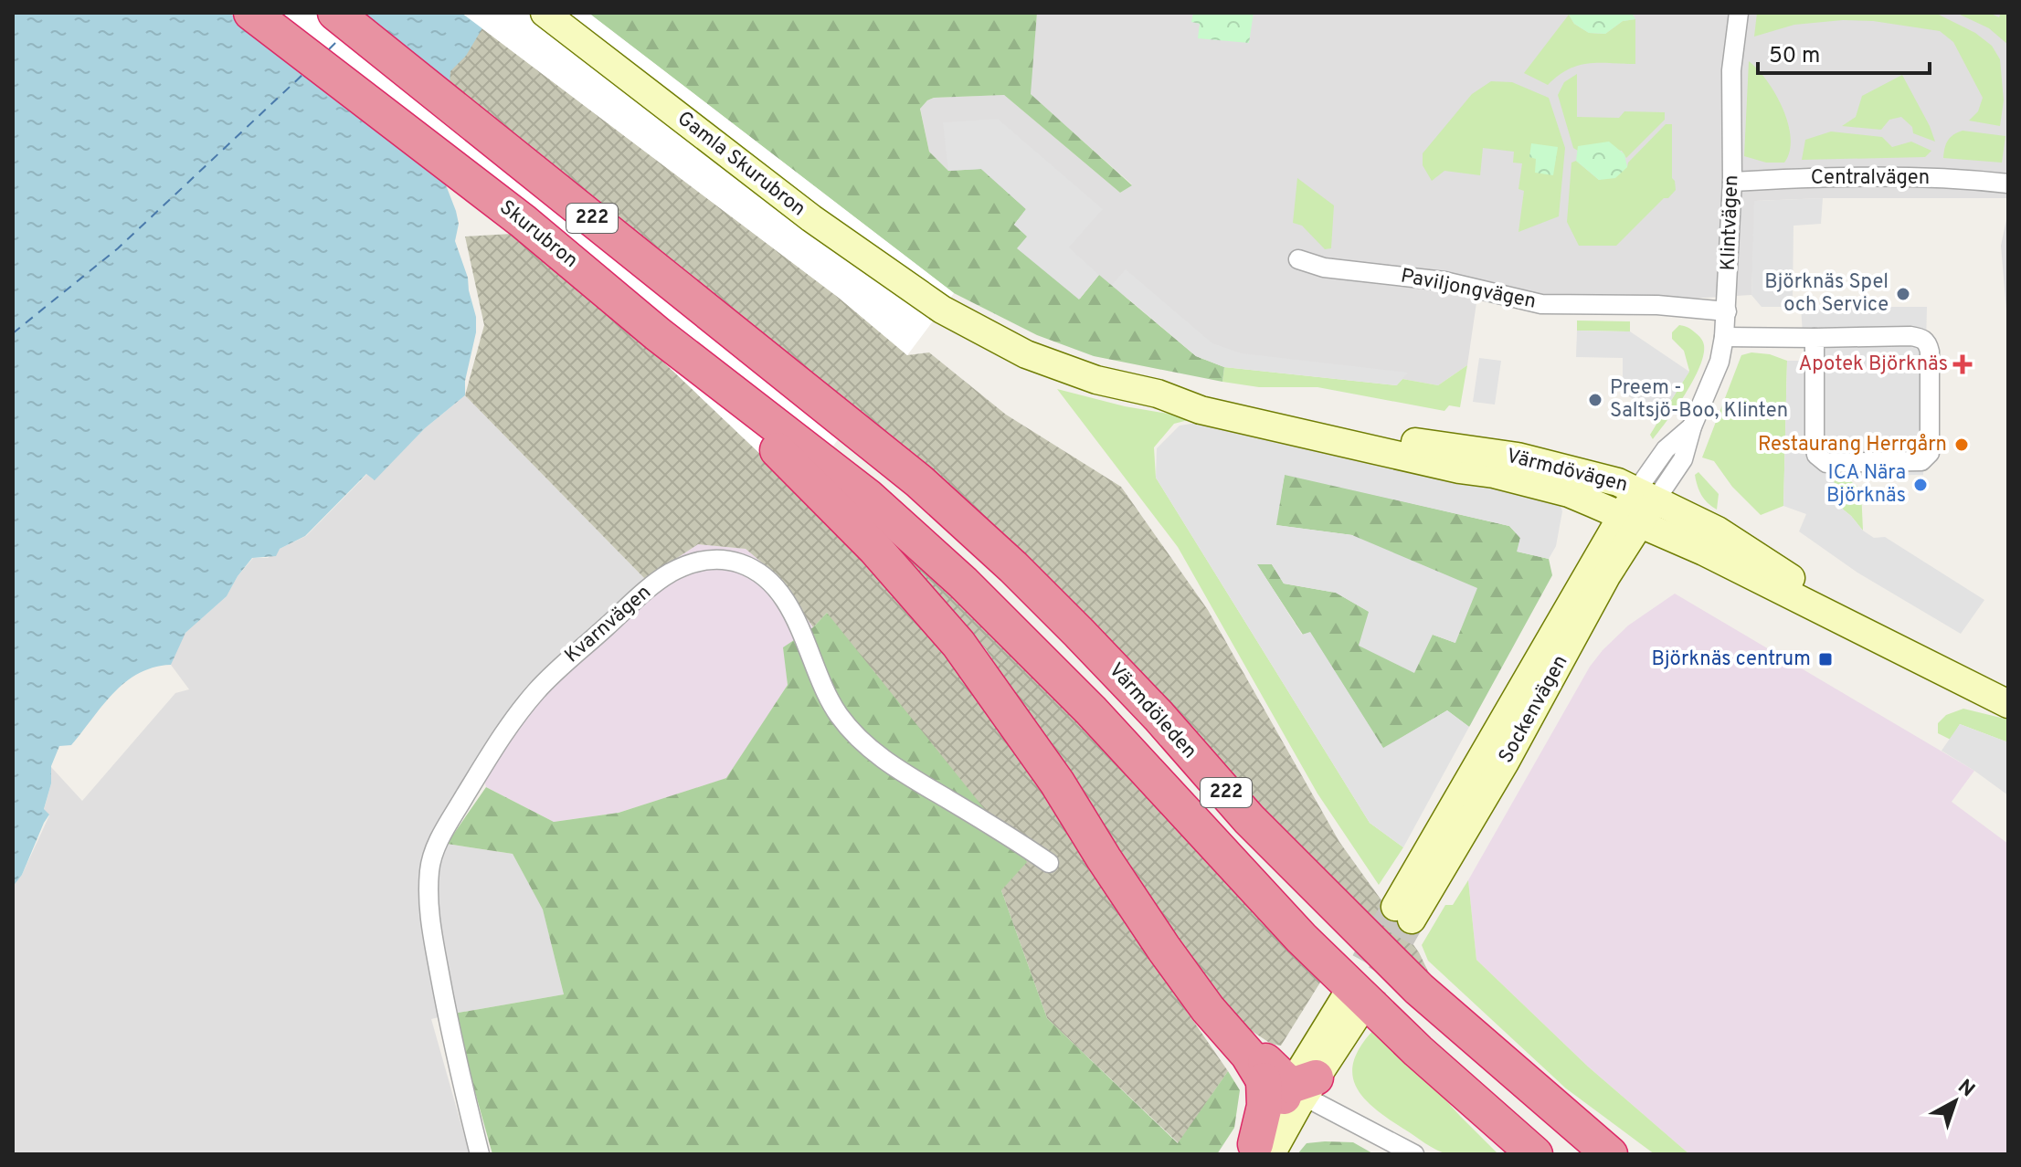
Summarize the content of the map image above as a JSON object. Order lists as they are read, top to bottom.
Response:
{
  "streets": {
    "highway": ["222", "Skurubron", "Värmdöleden"],
    "main road": ["Gamla Skurubron", "Värmdövägen", "Sockenvägen"],
    "street": [
      "Centralvägen",
      "Klintvägen",
      "Paviljongvägen",
      "Kvarnvägen"
    ]
  },
  "crossings": [
    ["Gamla Skurubron", "Värmdövägen"],
    ["Centralvägen", "Klintvägen"],
    ["222", "Skurubron"],
    ["Klintvägen", "Paviljongvägen"],
    ["Klintvägen", "Värmdövägen"],
    ["Klintvägen", "Sockenvägen"],
    ["Värmdövägen", "Sockenvägen"]
  ],
  "places": {
    "other": [
      "Björknäs Spel och Service",
      "Preem - Saltsjö-Boo, Klinten",
      "Restaurang Herrgårn",
      "ICA Nära Björknäs"
    ],
    "health": ["Apotek Björknäs"],
    "transit": ["Björknäs centrum"]
  },
  "scale_bar": "50 m",
  "north": "top right"
}
